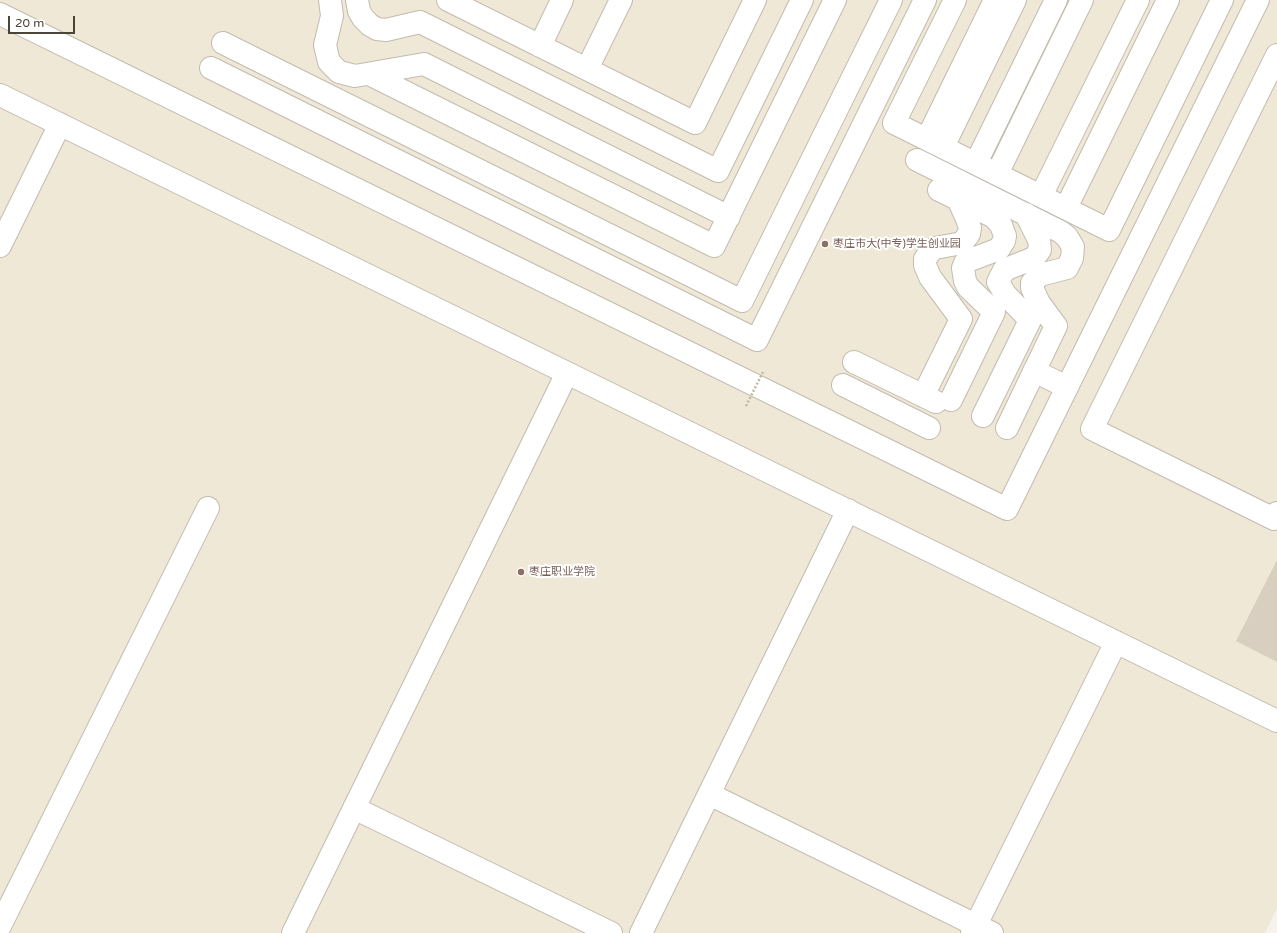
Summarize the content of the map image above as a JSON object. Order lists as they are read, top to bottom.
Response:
{
  "places": ["枣庄市大(中专)学生创业园", "枣庄职业学院"],
  "scale_bar": "20 m"
}
